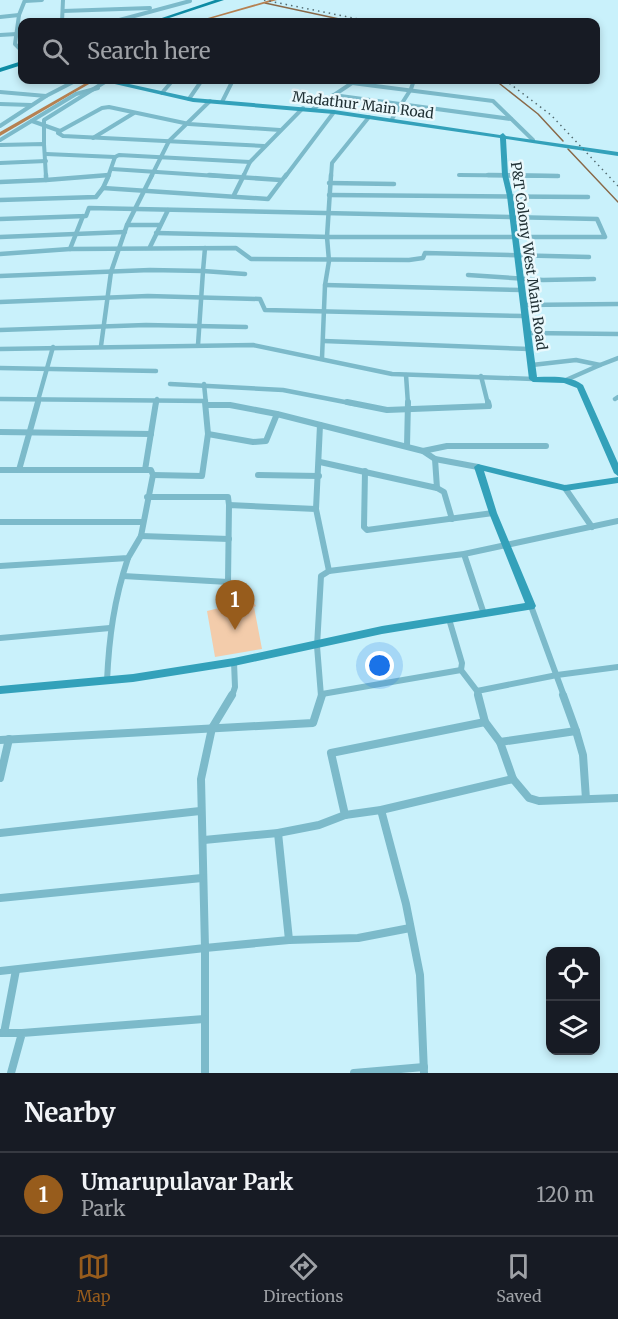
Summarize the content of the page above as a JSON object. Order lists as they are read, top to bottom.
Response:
{
  "streets": {
    "street": ["Madathur Main Road", "P&T Colony West Main Road"]
  },
  "crossings": [
    ["Madathur Main Road", "P&T Colony West Main Road"]
  ],
  "page": {
    "search": "Search here",
    "pins": "1",
    "heading": "Nearby",
    "list": [
      {
        "mark": "1",
        "name": "Umarupulavar Park",
        "note": "Park",
        "value": "120 m"
      }
    ],
    "nav": ["Map", "Directions", "Saved"]
  }
}
